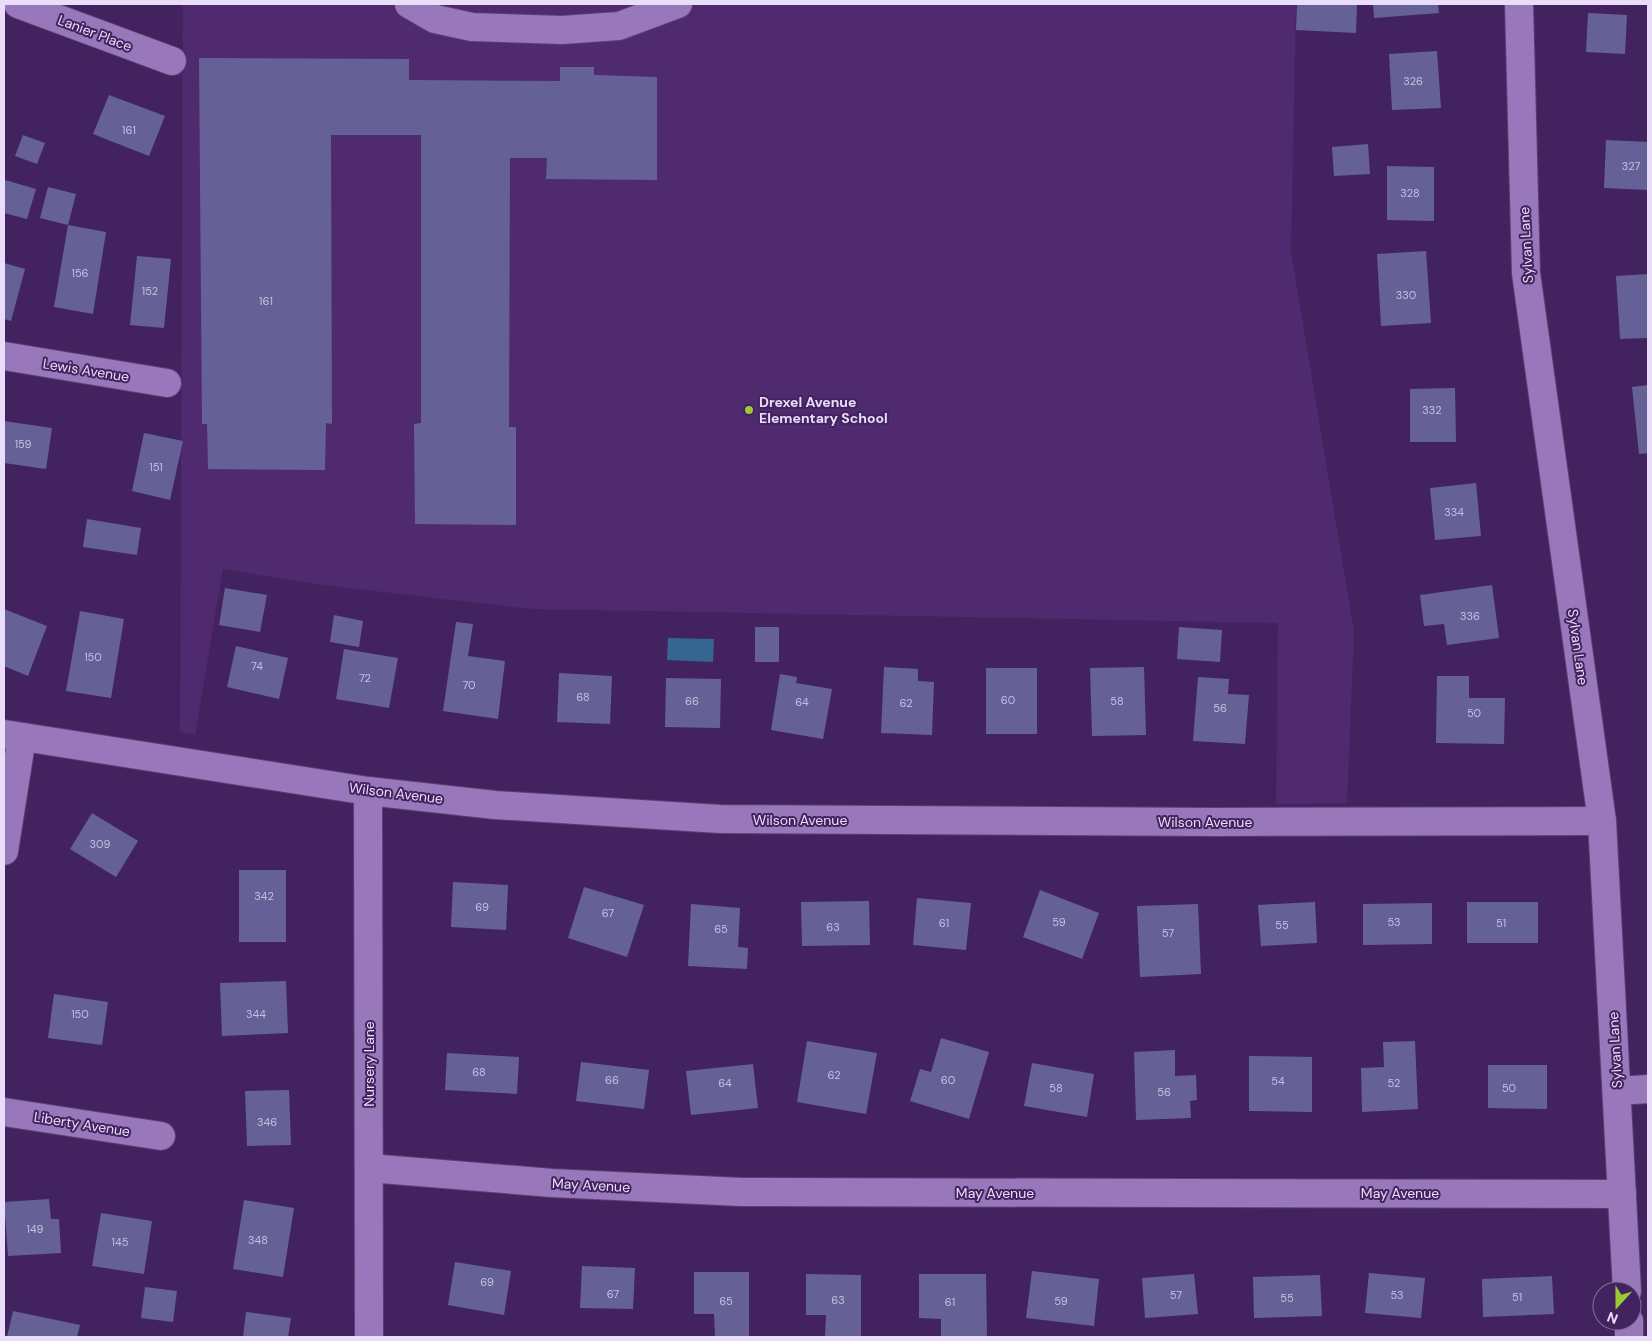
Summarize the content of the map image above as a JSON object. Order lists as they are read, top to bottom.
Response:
{
  "streets": {
    "street": [
      "Lanier Place",
      "Sylvan Lane",
      "Lewis Avenue",
      "Wilson Avenue",
      "Nursery Lane",
      "Liberty Avenue",
      "May Avenue"
    ]
  },
  "crossings": [
    ["Sylvan Lane", "Wilson Avenue"],
    ["Sylvan Lane", "May Avenue"],
    ["Wilson Avenue", "Nursery Lane"],
    ["Nursery Lane", "May Avenue"]
  ],
  "places": ["Drexel Avenue Elementary School"],
  "house_numbers": [
    "326",
    "161",
    "327",
    "328",
    "156",
    "152",
    "330",
    "161",
    "332",
    "159",
    "151",
    "334",
    "336",
    "150",
    "74",
    "72",
    "70",
    "68",
    "60",
    "66",
    "58",
    "64",
    "62",
    "56",
    "50",
    "309",
    "342",
    "69",
    "67",
    "59",
    "53",
    "61",
    "51",
    "55",
    "63",
    "65",
    "57",
    "150",
    "344",
    "68",
    "62",
    "66",
    "60",
    "54",
    "64",
    "52",
    "58",
    "50",
    "56",
    "346",
    "149",
    "348",
    "145",
    "69",
    "67",
    "57",
    "53",
    "51",
    "55",
    "63",
    "65",
    "59",
    "61"
  ],
  "north": "bottom"
}
